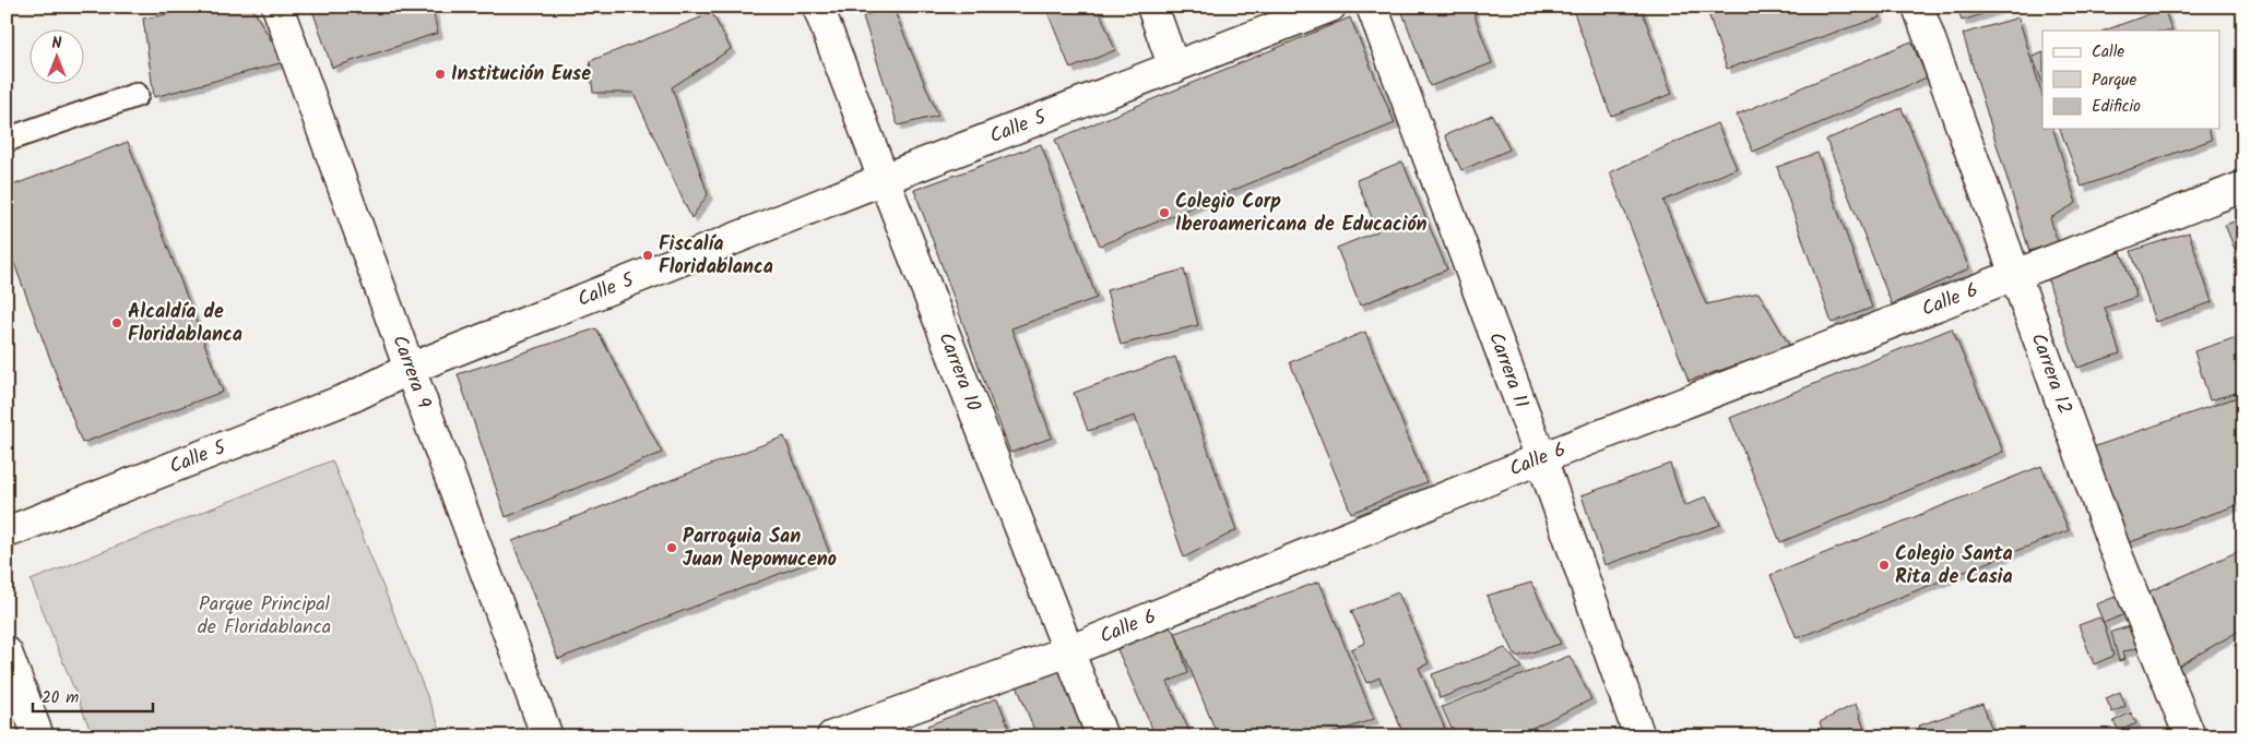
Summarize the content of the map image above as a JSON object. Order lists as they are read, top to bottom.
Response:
{
  "streets": {
    "street": [
      "Calle 5",
      "Calle 6",
      "Carrera 11",
      "Carrera 9",
      "Carrera 10",
      "Carrera 12"
    ]
  },
  "crossings": [
    ["Calle 5", "Carrera 9"],
    ["Calle 5", "Carrera 10"],
    ["Calle 6", "Carrera 11"],
    ["Calle 6", "Carrera 10"],
    ["Calle 6", "Carrera 12"]
  ],
  "parks": ["Parque Principal de Floridablanca"],
  "places": [
    "Institución Euse",
    "Colegio Corp Iberoamericana de Educación",
    "Fiscalía Floridablanca",
    "Alcaldía de Floridablanca",
    "Parroquia San Juan Nepomuceno",
    "Colegio Santa Rita de Casia"
  ],
  "legend": ["Calle", "Parque", "Edificio"],
  "scale_bar": "20 m",
  "north": "top"
}
